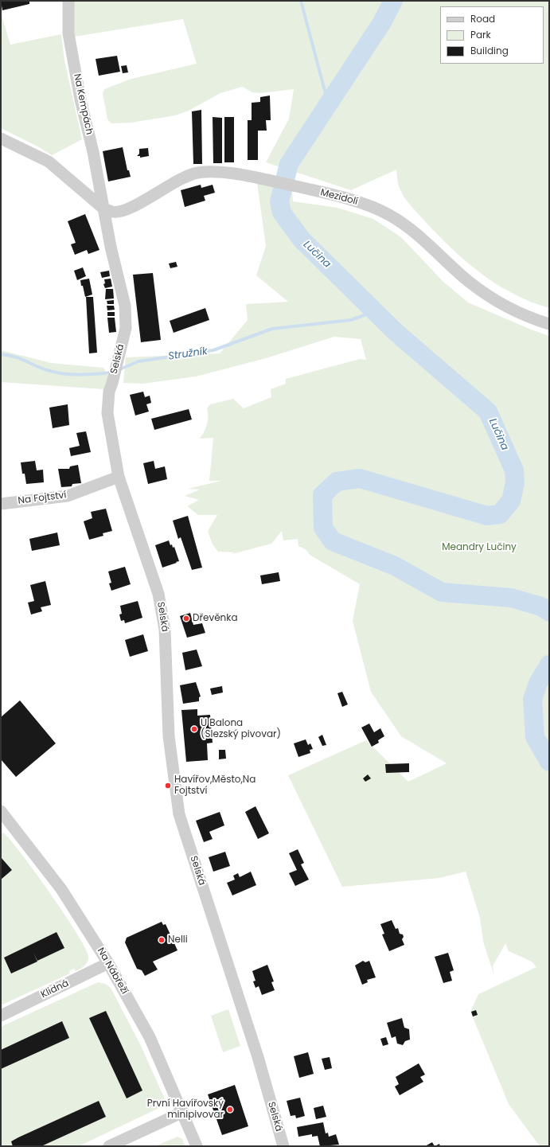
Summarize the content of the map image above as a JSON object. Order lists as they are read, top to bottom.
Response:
{
  "streets": {
    "street": [
      "Na Kempách",
      "Mezidolí",
      "Selská",
      "Na Fojtství",
      "Na Nábřeží",
      "Klidná"
    ]
  },
  "crossings": [
    ["Na Kempách", "Mezidolí"],
    ["Na Kempách", "Selská"],
    ["Mezidolí", "Selská"],
    ["Selská", "Na Fojtství"],
    ["Na Nábřeží", "Klidná"]
  ],
  "water": ["Lučina", "Stružník"],
  "parks": ["Meandry Lučiny"],
  "places": [
    "Dřevěnka",
    "U Balona (Slezský pivovar)",
    "Havířov,Město,Na Fojtství",
    "Nelli",
    "První Havířovský minipivovar"
  ],
  "legend": ["Road", "Park", "Building"]
}
